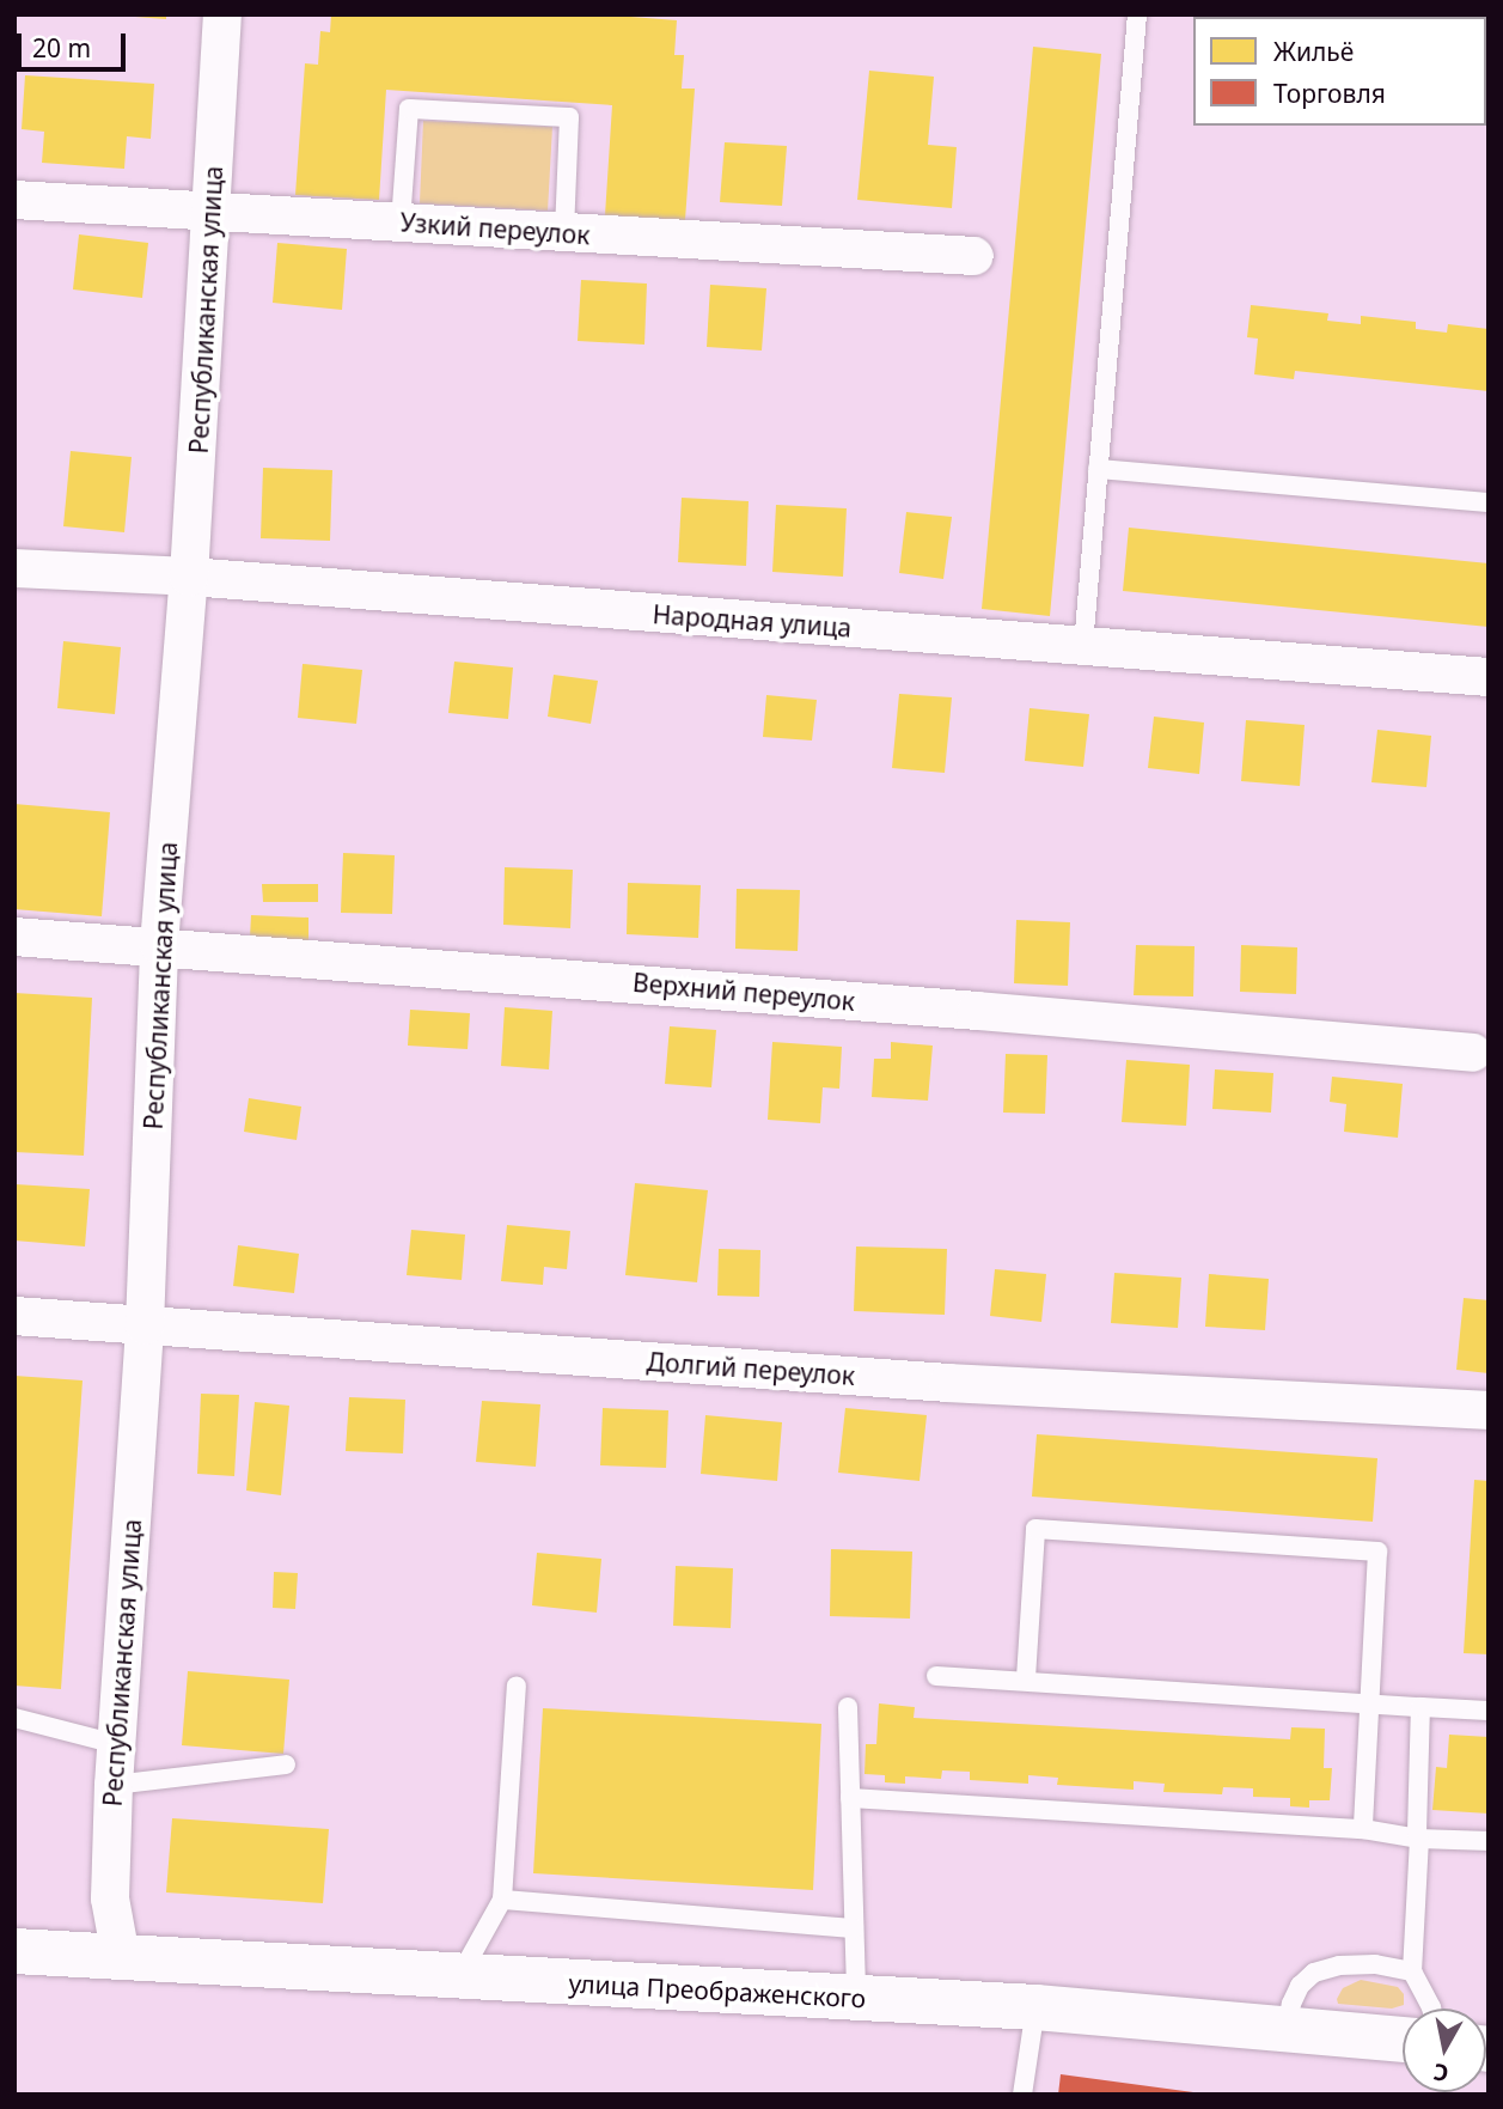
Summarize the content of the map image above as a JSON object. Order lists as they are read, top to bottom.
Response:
{
  "streets": {
    "street": [
      "Узкий переулок",
      "Республиканская улица",
      "Народная улица",
      "Верхний переулок",
      "Долгий переулок",
      "улица Преображенского"
    ]
  },
  "crossings": [
    ["Узкий переулок", "Республиканская улица"],
    ["Республиканская улица", "Народная улица"],
    ["Республиканская улица", "Верхний переулок"],
    ["Республиканская улица", "Долгий переулок"],
    ["Республиканская улица", "улица Преображенского"]
  ],
  "legend": ["Жильё", "Торговля"],
  "scale_bar": "20 m",
  "north": "bottom"
}
